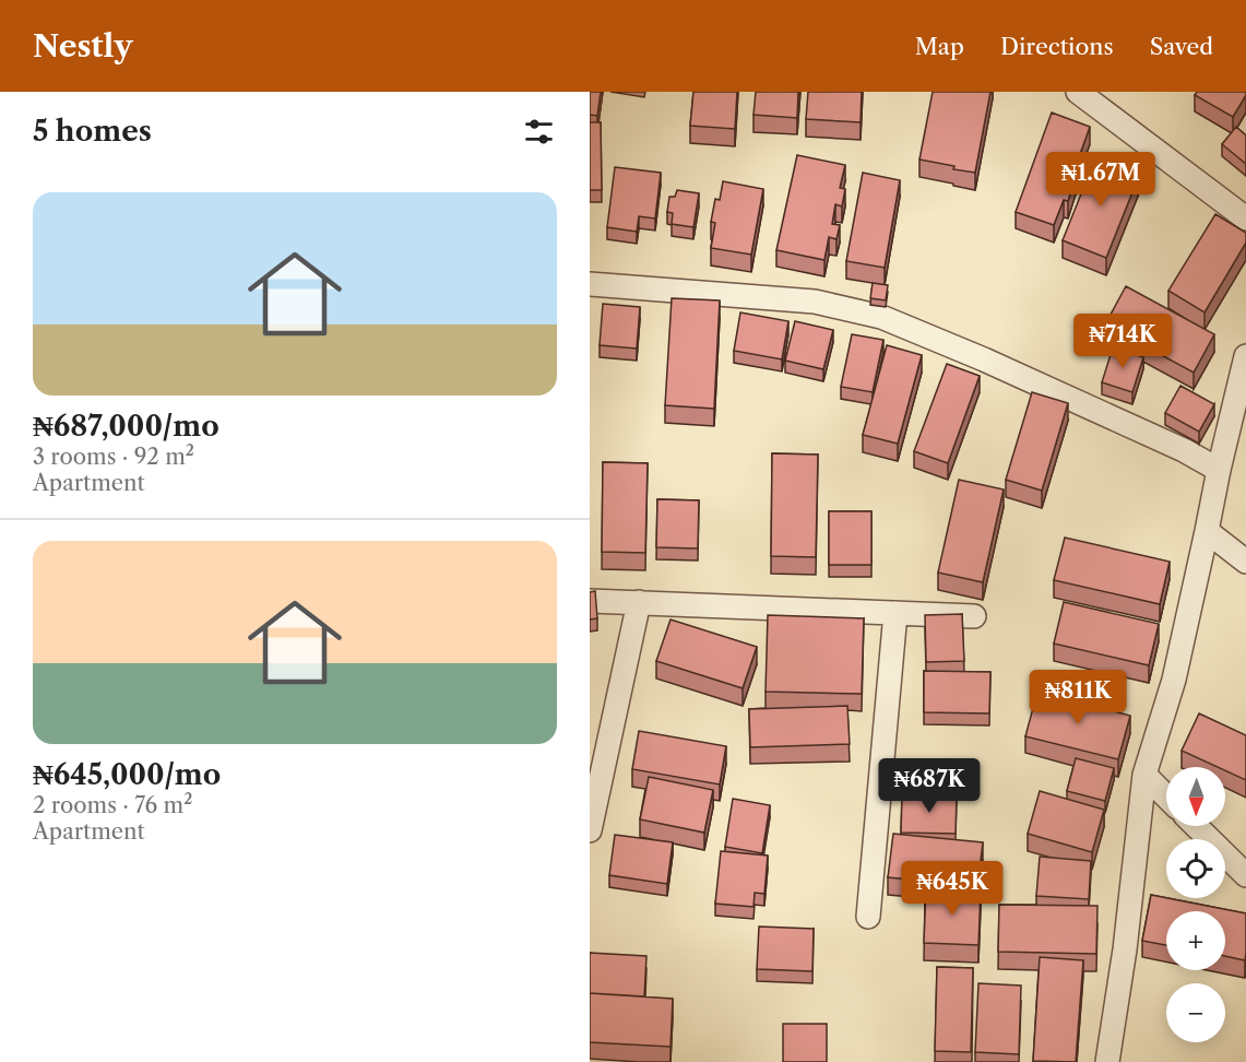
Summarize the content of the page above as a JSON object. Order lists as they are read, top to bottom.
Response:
{
  "north": "bottom",
  "page": {
    "header": "Nestly",
    "nav": ["Map", "Directions", "Saved"],
    "heading": "5 homes",
    "price": [
      "₦1.67M",
      "₦714K",
      "₦811K",
      "₦687K",
      "₦645K"
    ],
    "list": [
      {
        "name": "₦687,000/mo",
        "note": "3 rooms · 92 m² · Apartment"
      },
      {
        "name": "₦645,000/mo",
        "note": "2 rooms · 76 m² · Apartment"
      }
    ],
    "map_buttons": ["+", "−"]
  }
}
